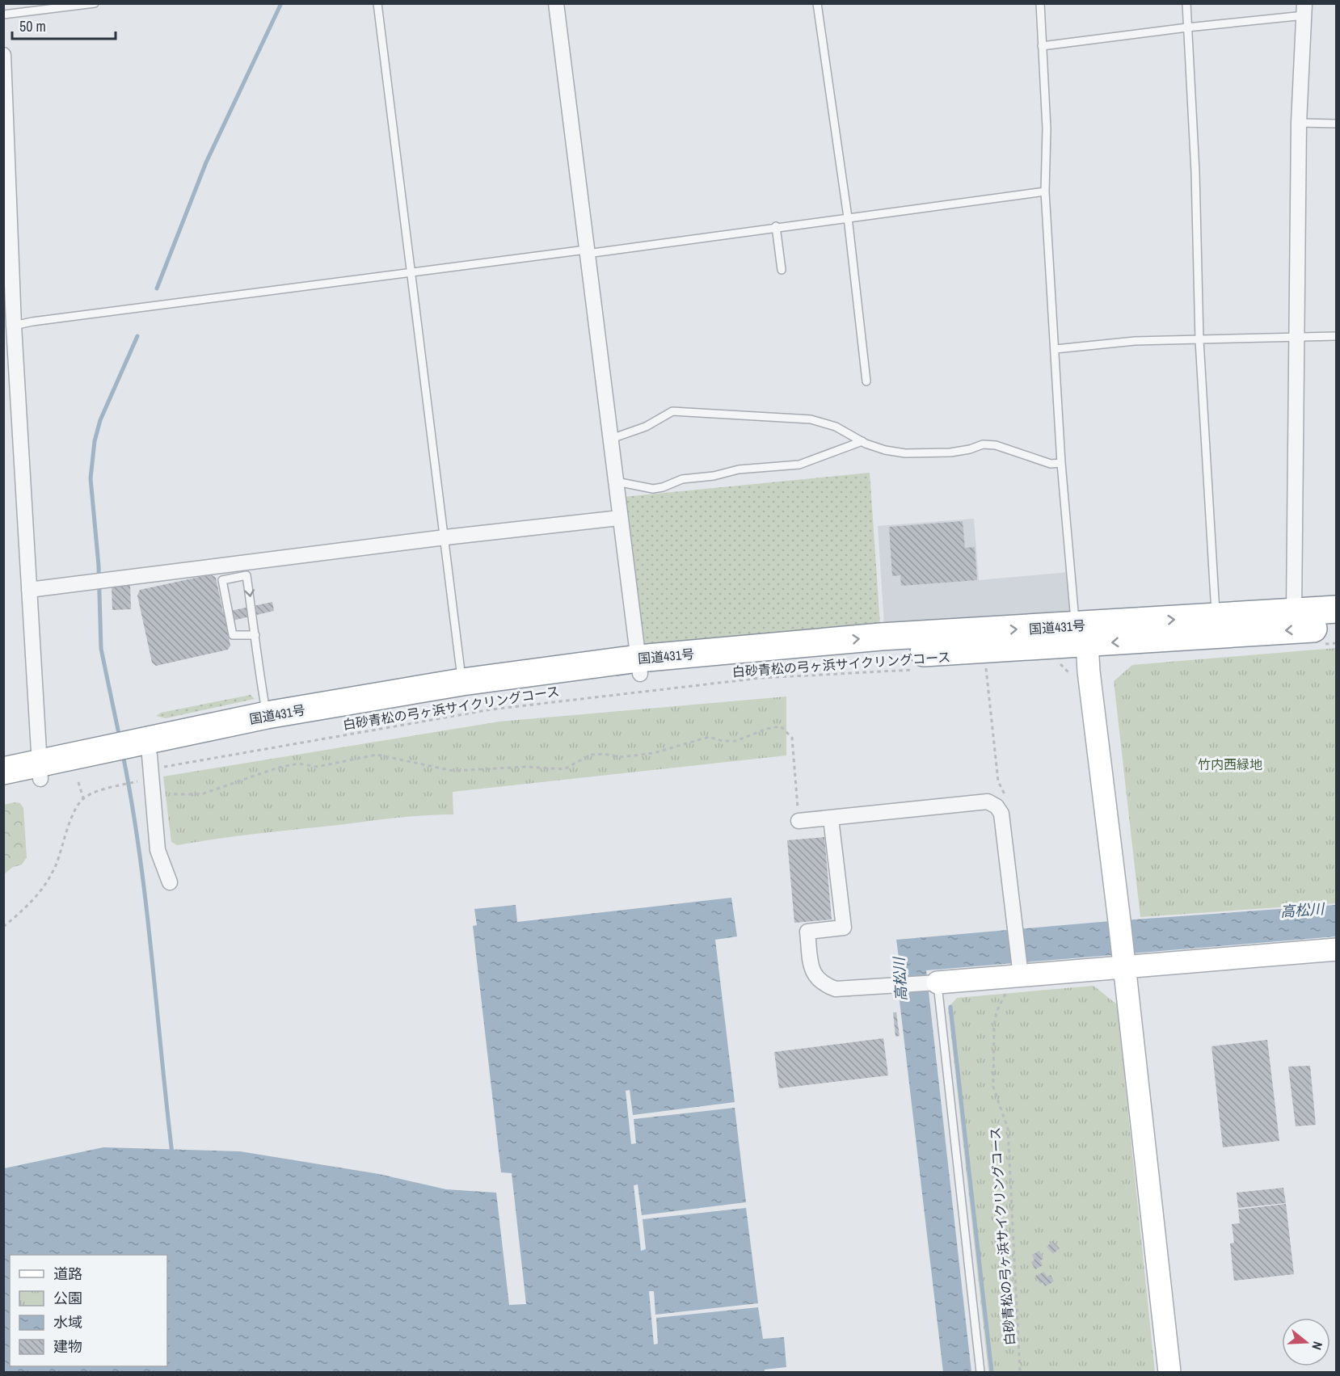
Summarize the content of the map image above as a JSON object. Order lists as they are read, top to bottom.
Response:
{
  "streets": {
    "highway": ["国道431号"],
    "path": ["白砂青松の弓ヶ浜サイクリングコース"]
  },
  "crossings": [
    ["国道431号", "白砂青松の弓ヶ浜サイクリングコース"]
  ],
  "water": ["高松川"],
  "parks": ["竹内西緑地"],
  "legend": [
    "道路",
    "公園",
    "水域",
    "建物"
  ],
  "scale_bar": "50 m",
  "north": "right"
}
